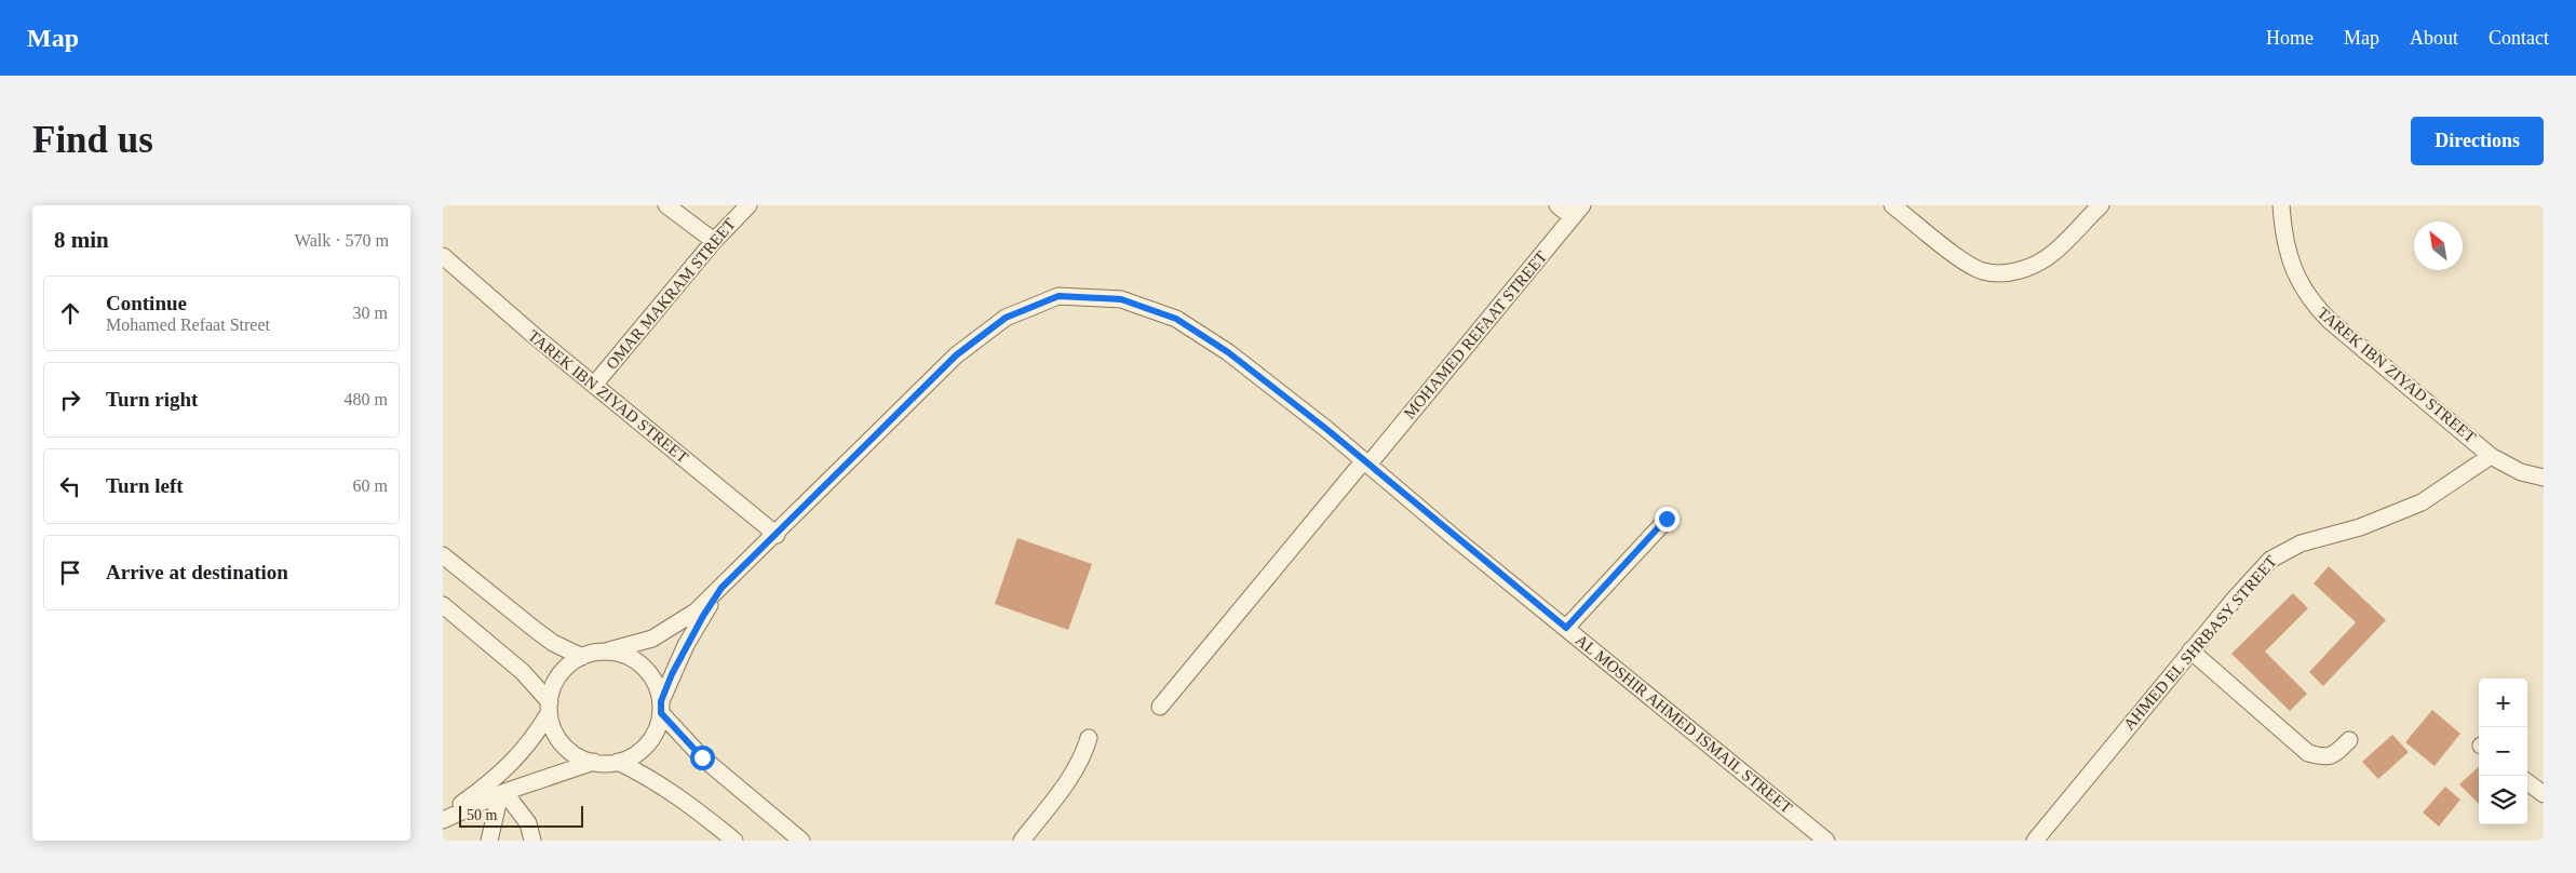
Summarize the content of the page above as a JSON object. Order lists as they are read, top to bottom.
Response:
{
  "streets": {
    "street": [
      "OMAR MAKRAM STREET",
      "MOHAMED REFAAT STREET",
      "TAREK IBN ZIYAD STREET",
      "AHMED EL SHRBASY STREET",
      "AL MOSHIR AHMED ISMAIL STREET"
    ]
  },
  "crossings": [
    ["OMAR MAKRAM STREET", "TAREK IBN ZIYAD STREET"],
    ["MOHAMED REFAAT STREET", "AL MOSHIR AHMED ISMAIL STREET"],
    ["TAREK IBN ZIYAD STREET", "AHMED EL SHRBASY STREET"],
    ["TAREK IBN ZIYAD STREET", "AL MOSHIR AHMED ISMAIL STREET"]
  ],
  "scale_bar": "50 m",
  "north": "top left",
  "page": {
    "header": "Map",
    "nav": [
      "Home",
      "Map",
      "About",
      "Contact"
    ],
    "buttons": "Directions",
    "title": "Find us",
    "heading": ["8 min", "Walk · 570 m"],
    "list": [
      ["Continue", "Mohamed Refaat Street", "30 m"],
      ["Turn right", "480 m"],
      ["Turn left", "60 m"],
      "Arrive at destination"
    ],
    "map_buttons": ["+", "−"],
    "scale": "50 m"
  }
}
